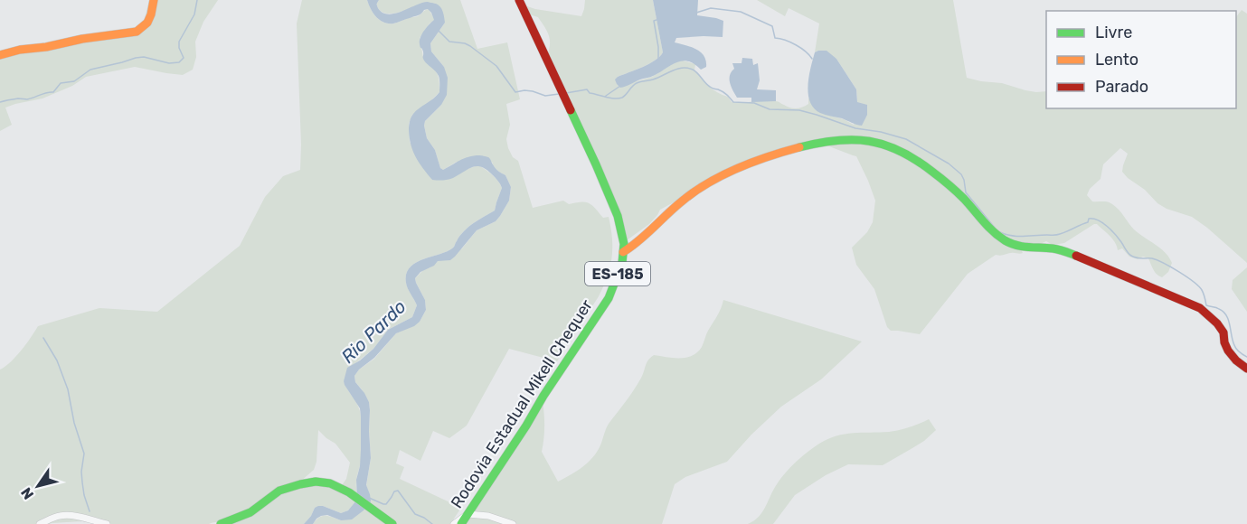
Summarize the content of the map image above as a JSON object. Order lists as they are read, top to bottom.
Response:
{
  "streets": {
    "street": ["ES-185", "Rodovia Estadual Mikell Chequer"]
  },
  "water": ["Rio Pardo"],
  "legend": ["Livre", "Lento", "Parado"],
  "north": "bottom left"
}
